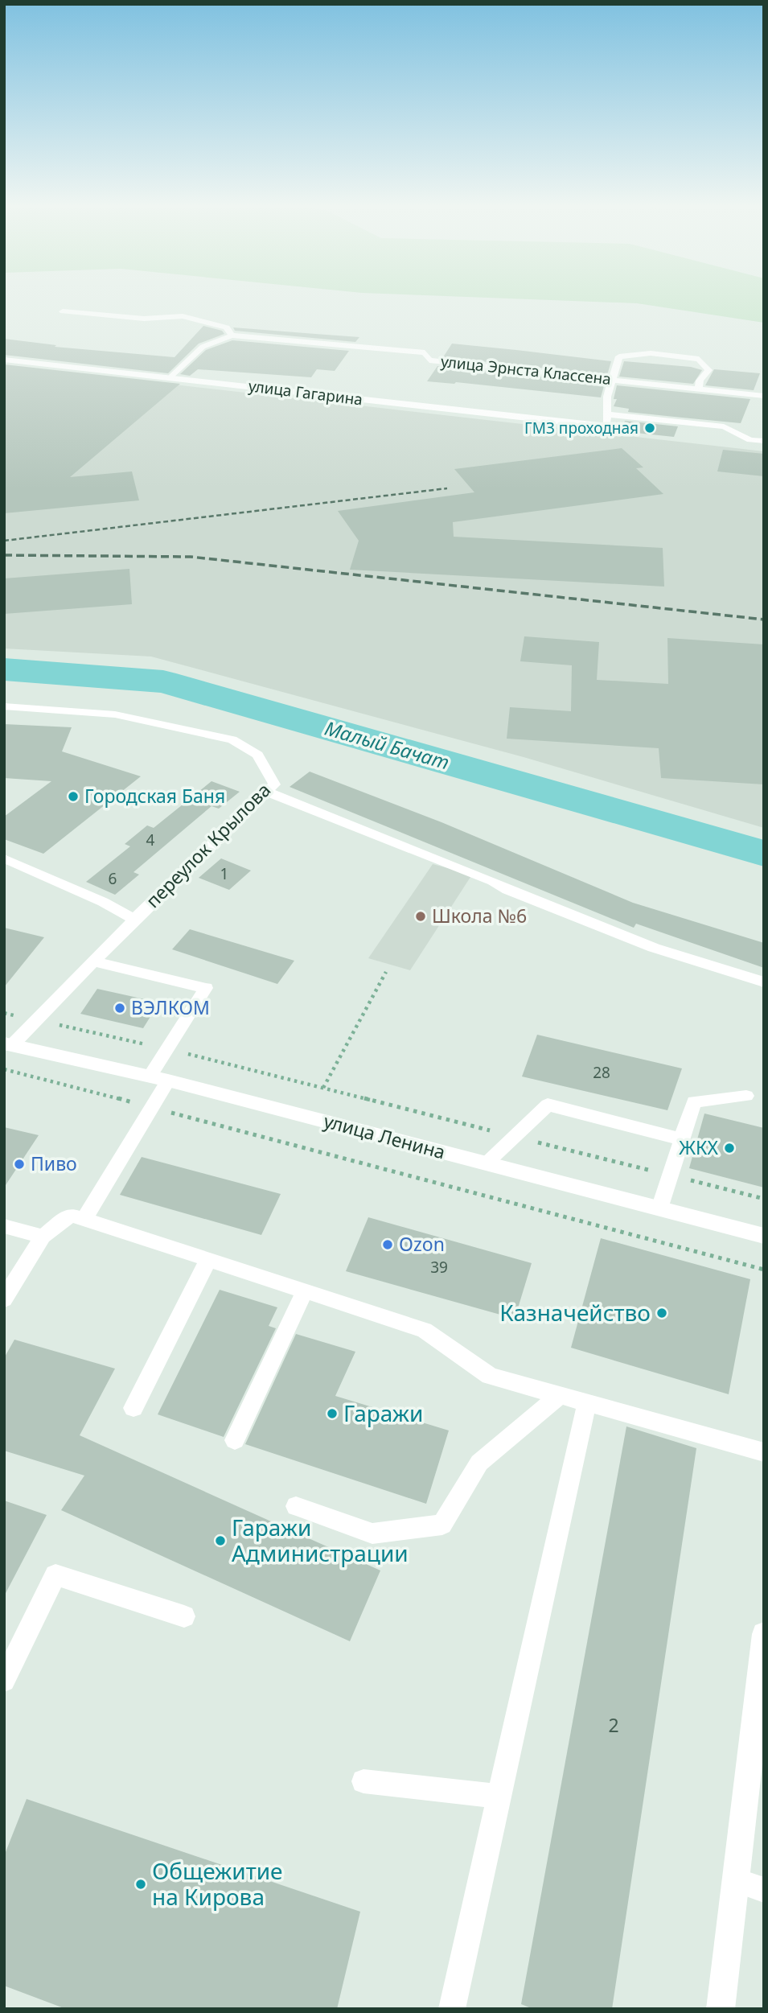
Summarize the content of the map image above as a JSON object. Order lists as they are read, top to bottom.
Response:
{
  "streets": {
    "street": ["улица Гагарина", "улица Ленина"],
    "lane": ["улица Эрнста Классена", "переулок Крылова"]
  },
  "crossings": [
    ["улица Эрнста Классена", "улица Гагарина"],
    ["переулок Крылова", "улица Ленина"]
  ],
  "water": ["Малый Бачат"],
  "places": [
    "ГМЗ проходная",
    "Городская Баня",
    "Школа №6",
    "ВЭЛКОМ",
    "ЖКХ",
    "Пиво",
    "Ozon",
    "Казначейство",
    "Гаражи",
    "Гаражи Администрации",
    "Общежитие на Кирова"
  ],
  "house_numbers": [
    "4",
    "1",
    "6",
    "28",
    "39",
    "2"
  ]
}
